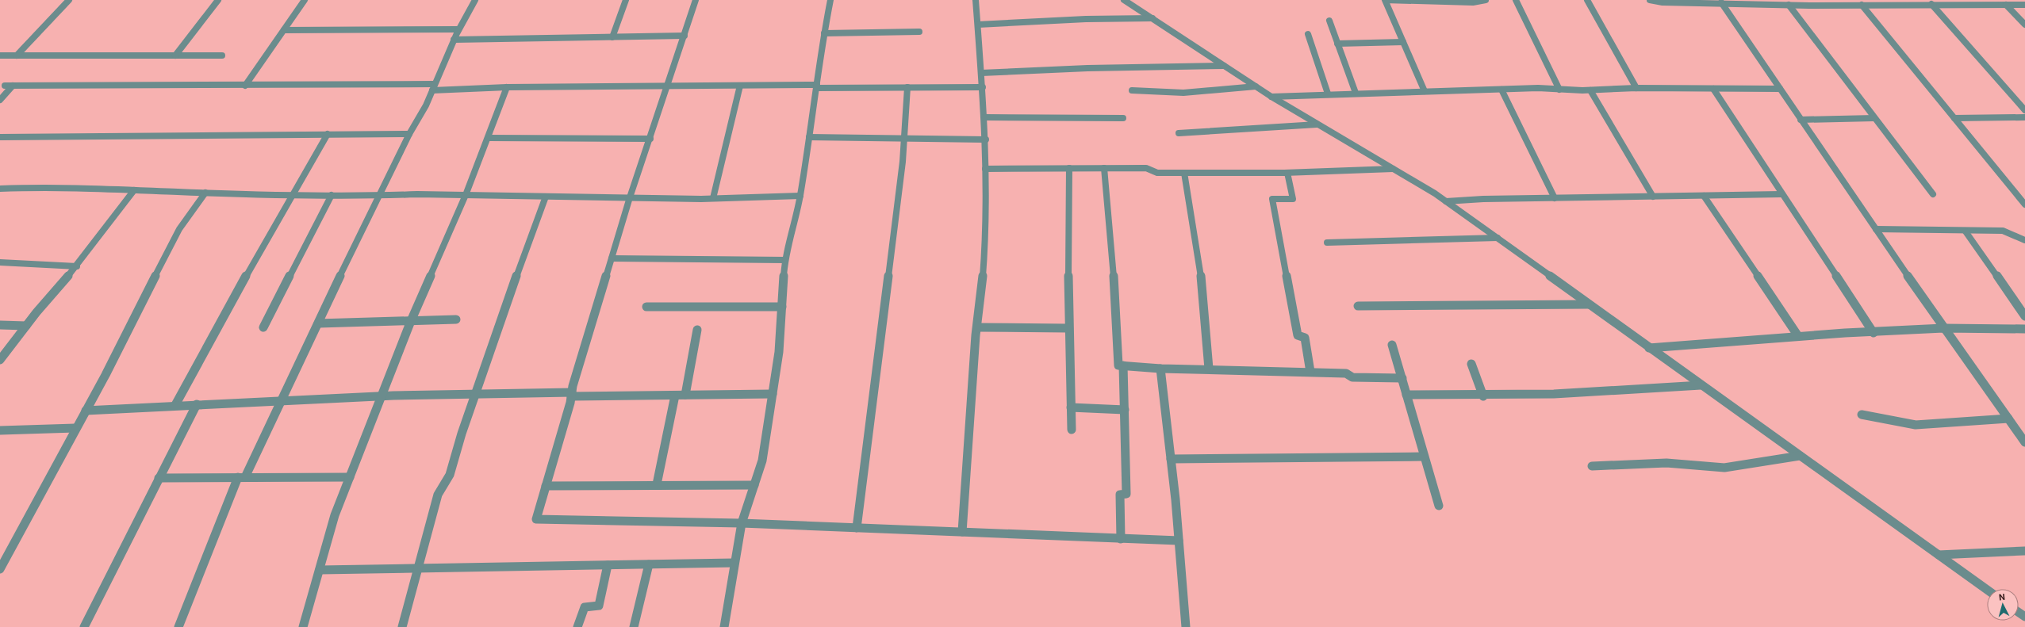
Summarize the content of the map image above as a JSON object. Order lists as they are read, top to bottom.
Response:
{
  "north": "top"
}
